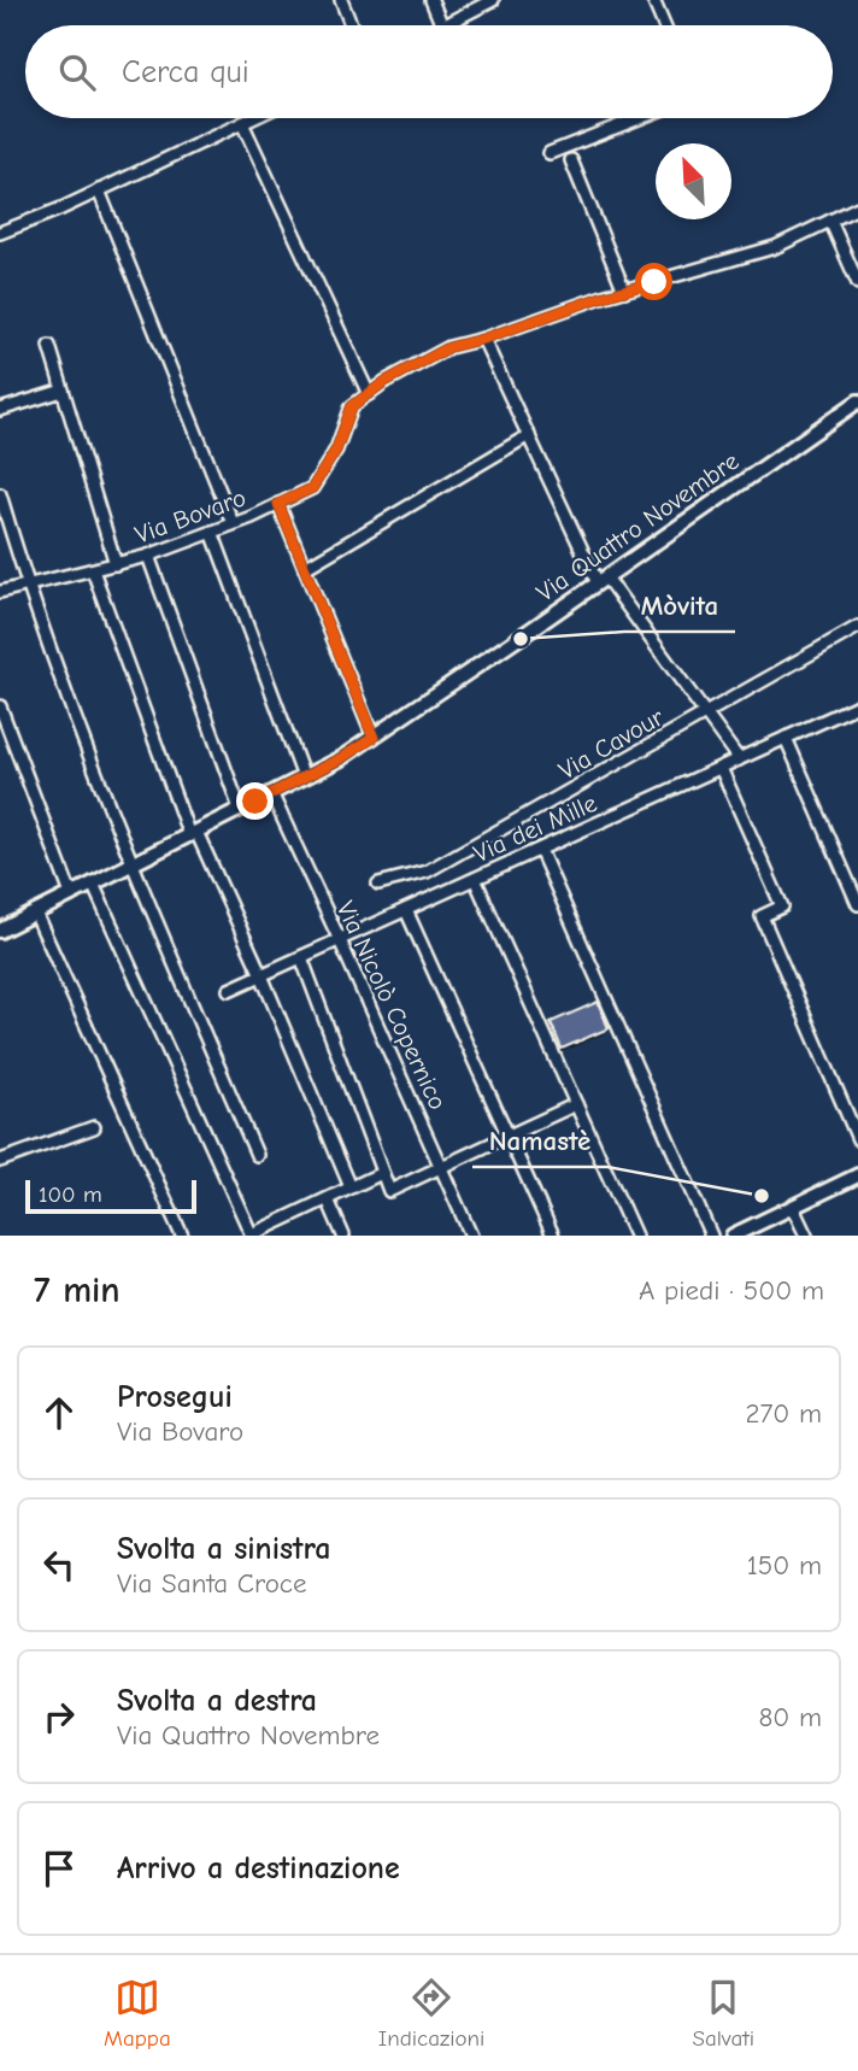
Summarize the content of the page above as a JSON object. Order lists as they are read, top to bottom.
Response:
{
  "streets": {
    "street": [
      "Via Bovaro",
      "Via Quattro Novembre",
      "Via Cavour",
      "Via dei Mille",
      "Via Nicolò Copernico"
    ]
  },
  "crossings": [
    ["Via Quattro Novembre", "Via Nicolò Copernico"],
    ["Via dei Mille", "Via Nicolò Copernico"]
  ],
  "places": ["Mòvita", "Namastè"],
  "scale_bar": "100 m",
  "north": "top left",
  "page": {
    "search": "Cerca qui",
    "scale": "100 m",
    "heading": ["7 min", "A piedi · 500 m"],
    "list": [
      ["Prosegui", "Via Bovaro", "270 m"],
      ["Svolta a sinistra", "Via Santa Croce", "150 m"],
      ["Svolta a destra", "Via Quattro Novembre", "80 m"],
      "Arrivo a destinazione"
    ],
    "nav": ["Mappa", "Indicazioni", "Salvati"]
  }
}
